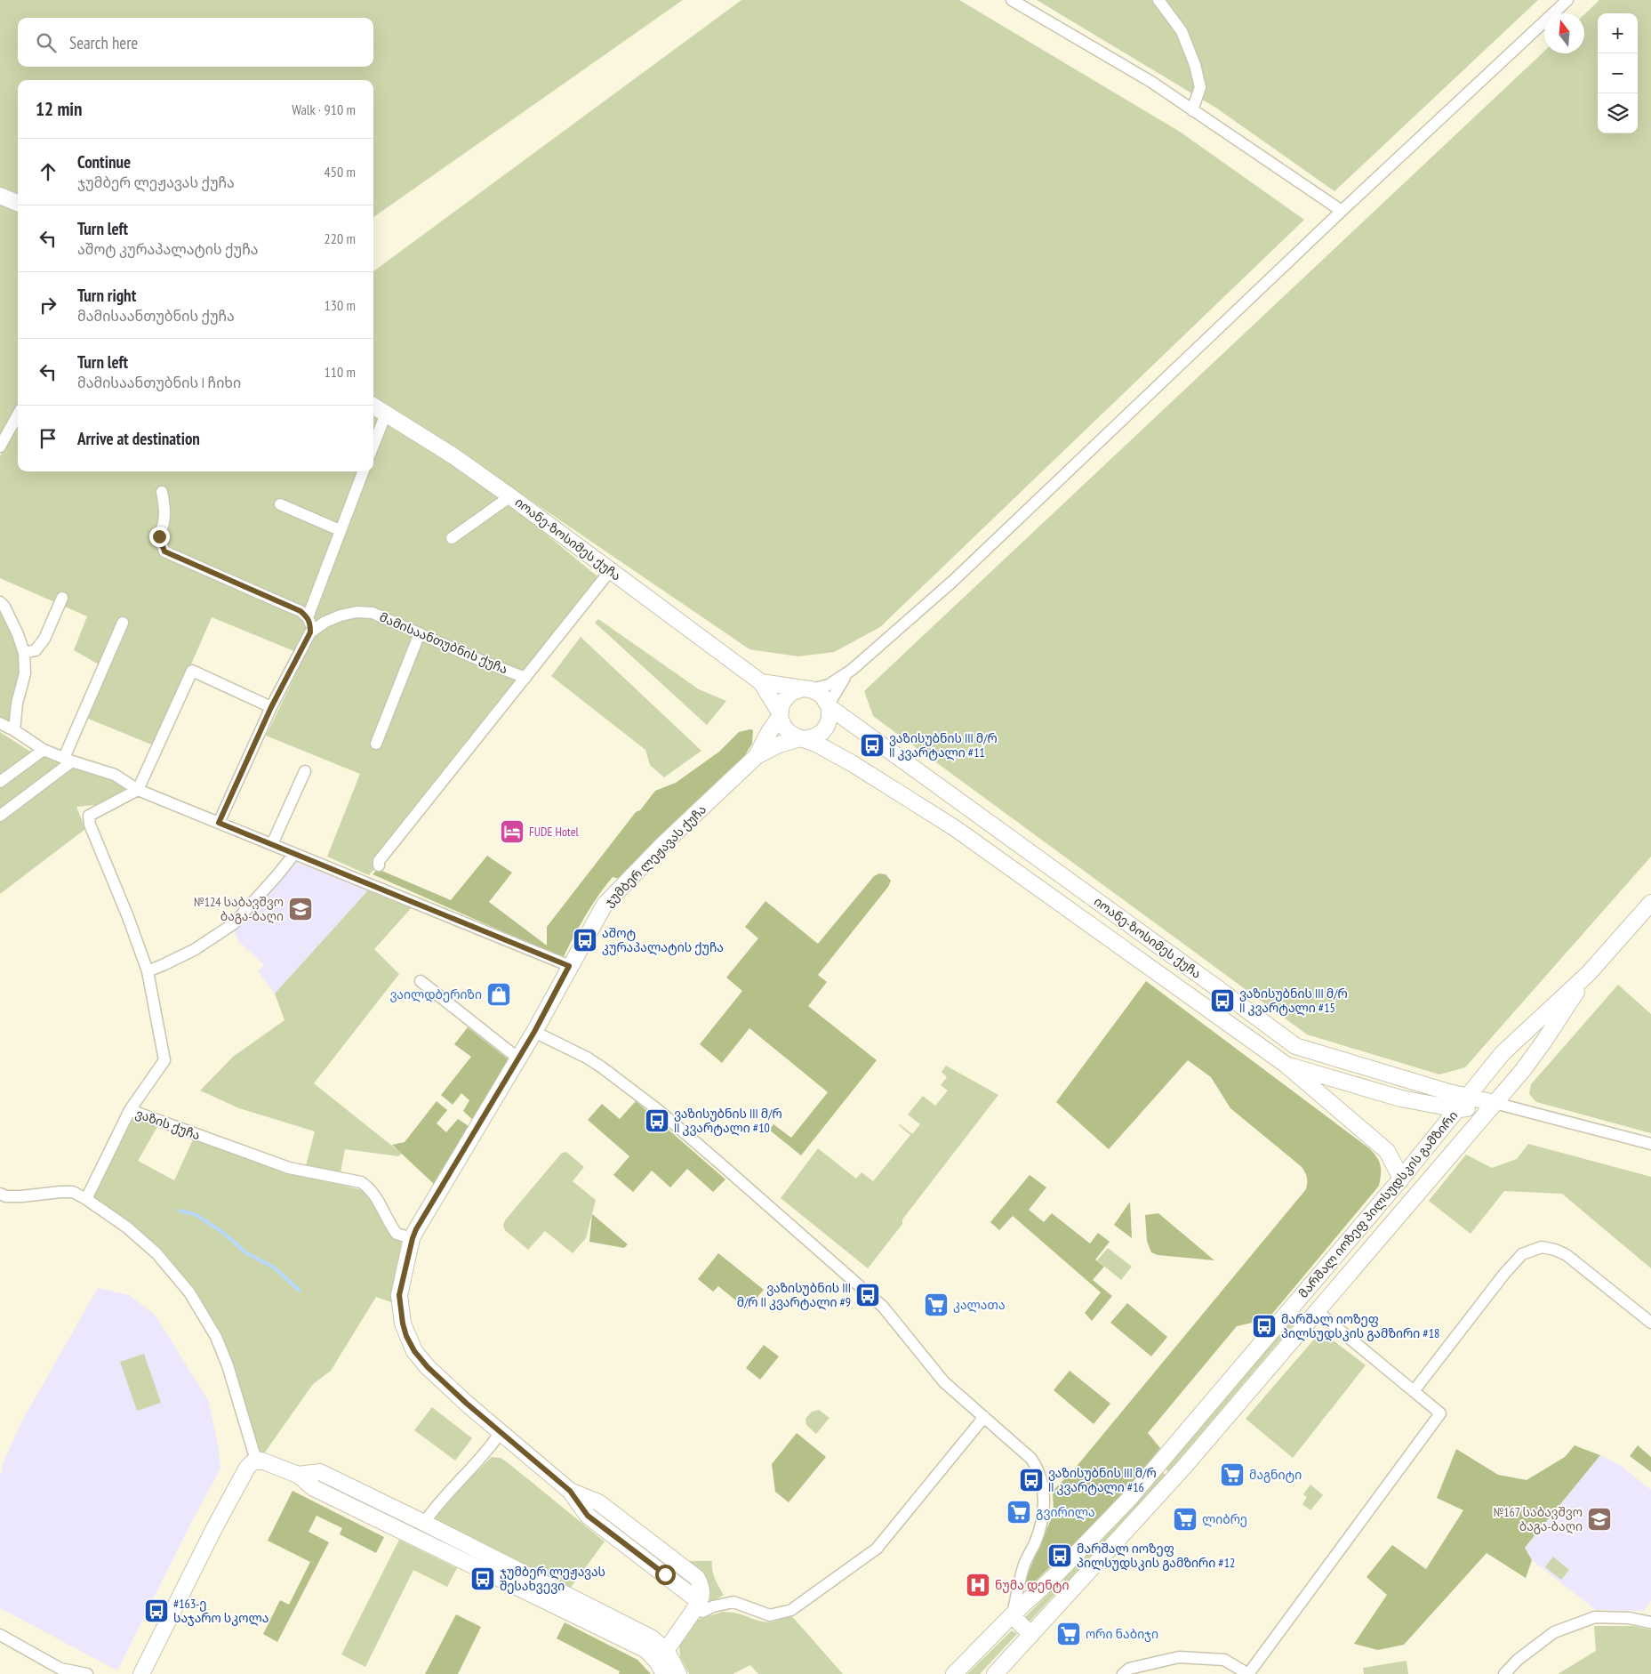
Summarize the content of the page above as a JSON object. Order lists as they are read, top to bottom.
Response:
{
  "streets": {
    "street": [
      "იოანე-ზოსიმეს ქუჩა",
      "მამისაანთუბნის ქუჩა",
      "ჯუმბერ ლეჟავას ქუჩა",
      "ვაზის ქუჩა",
      "მარშალ იოზეფ პილსუდსკის გამზირი"
    ]
  },
  "crossings": [
    ["იოანე-ზოსიმეს ქუჩა", "მამისაანთუბნის ქუჩა"],
    ["იოანე-ზოსიმეს ქუჩა", "ჯუმბერ ლეჟავას ქუჩა"],
    ["იოანე-ზოსიმეს ქუჩა", "მარშალ იოზეფ პილსუდსკის გამზირი"],
    ["ჯუმბერ ლეჟავას ქუჩა", "ვაზის ქუჩა"]
  ],
  "places": {
    "bus stop": [
      "ვაზისუბნის III მ/რ II კვარტალი #11",
      "აშოტ კურაპალატის ქუჩა",
      "ვაზისუბნის III მ/რ II კვარტალი #15",
      "ვაზისუბნის III მ/რ II კვარტალი #10",
      "ვაზისუბნის III მ/რ II კვარტალი #9",
      "მარშალ იოზეფ პილსუდსკის გამზირი #18",
      "ვაზისუბნის III მ/რ II კვარტალი #16",
      "მარშალ იოზეფ პილსუდსკის გამზირი #12",
      "ჯუმბერ ლეჟავას შესახვევი",
      "#163-ე საჯარო სკოლა"
    ],
    "hotel": ["FUDE Hotel"],
    "school or university": ["№124 საბავშვო ბაგა-ბაღი", "№167 საბავშვო ბაგა-ბაღი"],
    "shop": ["ვაილდბერიზი"],
    "supermarket": [
      "კალათა",
      "მაგნიტი",
      "გვირილა",
      "ლიბრე",
      "ორი ნაბიჯი"
    ],
    "hospital": ["ნუმა დენტი"]
  },
  "north": "top",
  "page": {
    "map_buttons": ["+", "−"],
    "search": "Search here",
    "heading": ["12 min", "Walk · 910 m"],
    "list": [
      ["Continue", "ჯუმბერ ლეჟავას ქუჩა", "450 m"],
      ["Turn left", "აშოტ კურაპალატის ქუჩა", "220 m"],
      ["Turn right", "მამისაანთუბნის ქუჩა", "130 m"],
      ["Turn left", "მამისაანთუბნის I ჩიხი", "110 m"],
      "Arrive at destination"
    ]
  }
}
